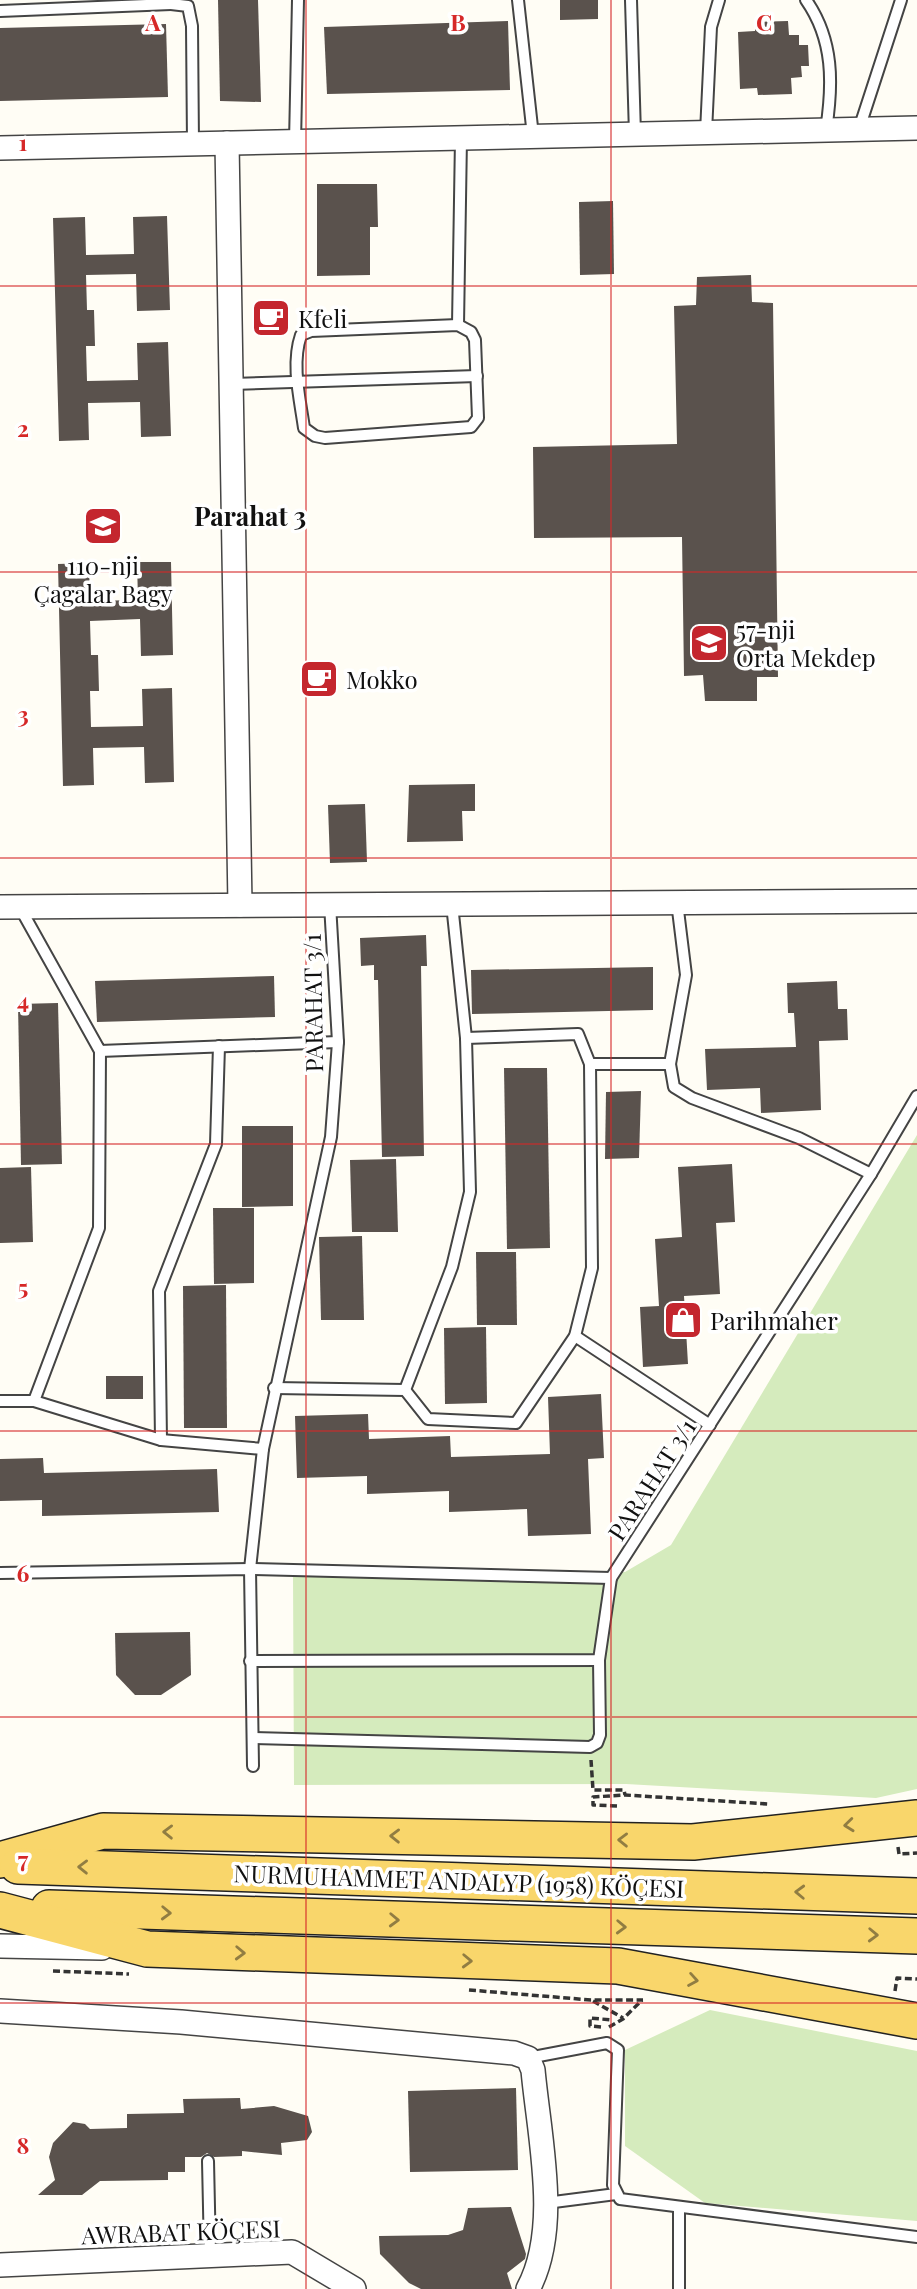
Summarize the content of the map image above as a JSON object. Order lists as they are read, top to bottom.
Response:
{
  "streets": {
    "main road": ["NURMUHAMMET ANDALYP (1958) KÖÇESI"],
    "street": ["AWRABAT KÖÇESI"],
    "lane": ["PARAHAT 3/1"]
  },
  "districts": ["Parahat 3"],
  "places": {
    "cafe": ["Kfeli", "Mokko"],
    "school or university": ["110-nji Çagalar Bagy", "57-nji Orta Mekdep"],
    "shop": ["Parihmaher"]
  },
  "grid": {
    "columns": ["A", "B", "C"],
    "rows": [
      "1",
      "2",
      "3",
      "4",
      "5",
      "6",
      "7",
      "8"
    ]
  }
}
